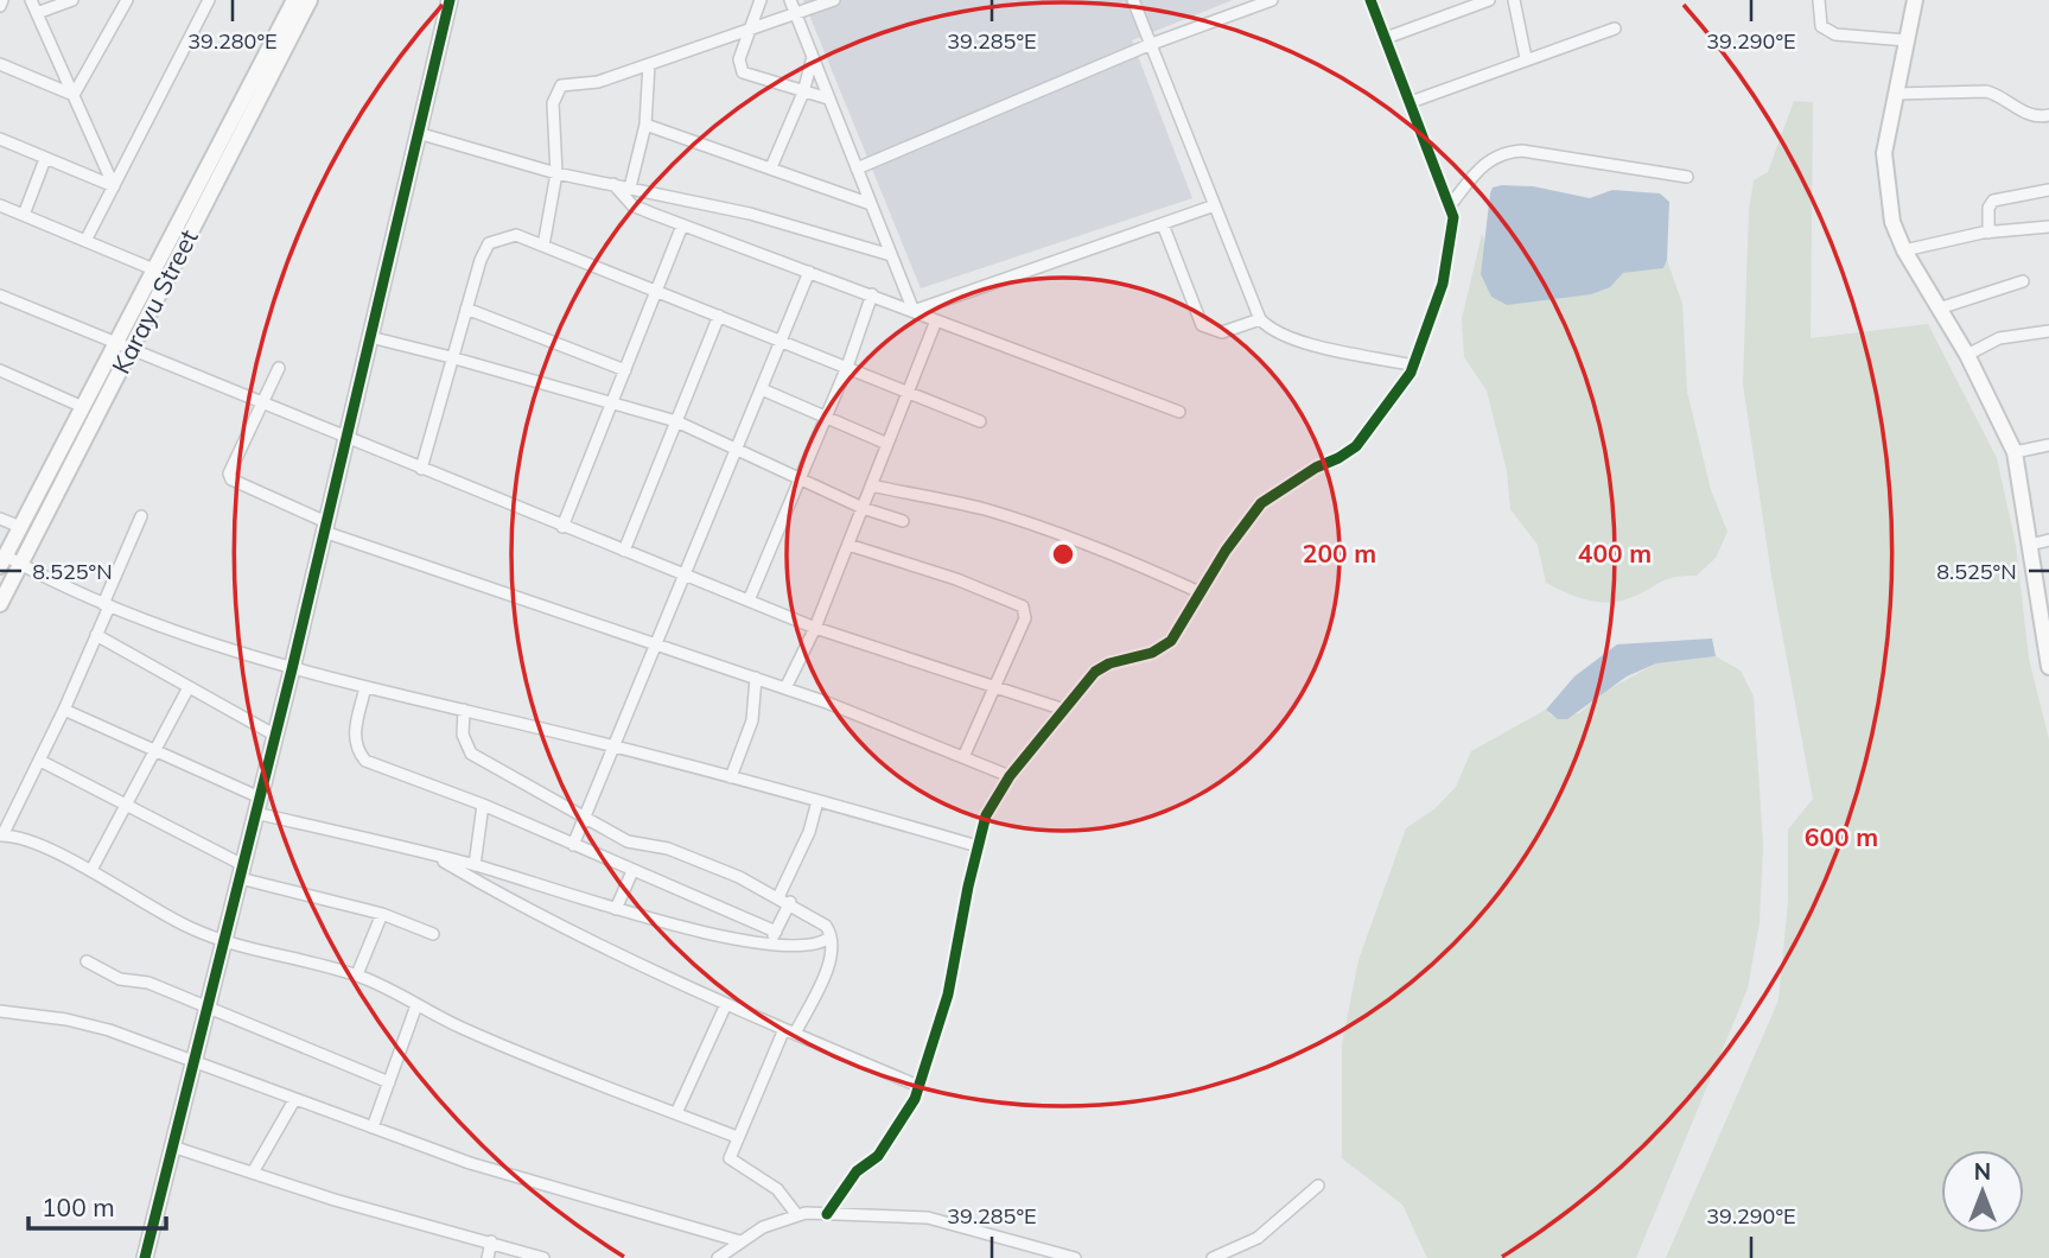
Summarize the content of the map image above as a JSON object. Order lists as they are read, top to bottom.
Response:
{
  "streets": {
    "street": ["Karayu Street"]
  },
  "scale_bar": "100 m",
  "north": "top",
  "coordinates": [
    "39.280°E",
    "39.285°E",
    "39.290°E",
    "8.525°N"
  ],
  "rings": ["200 m", "400 m", "600 m"]
}
